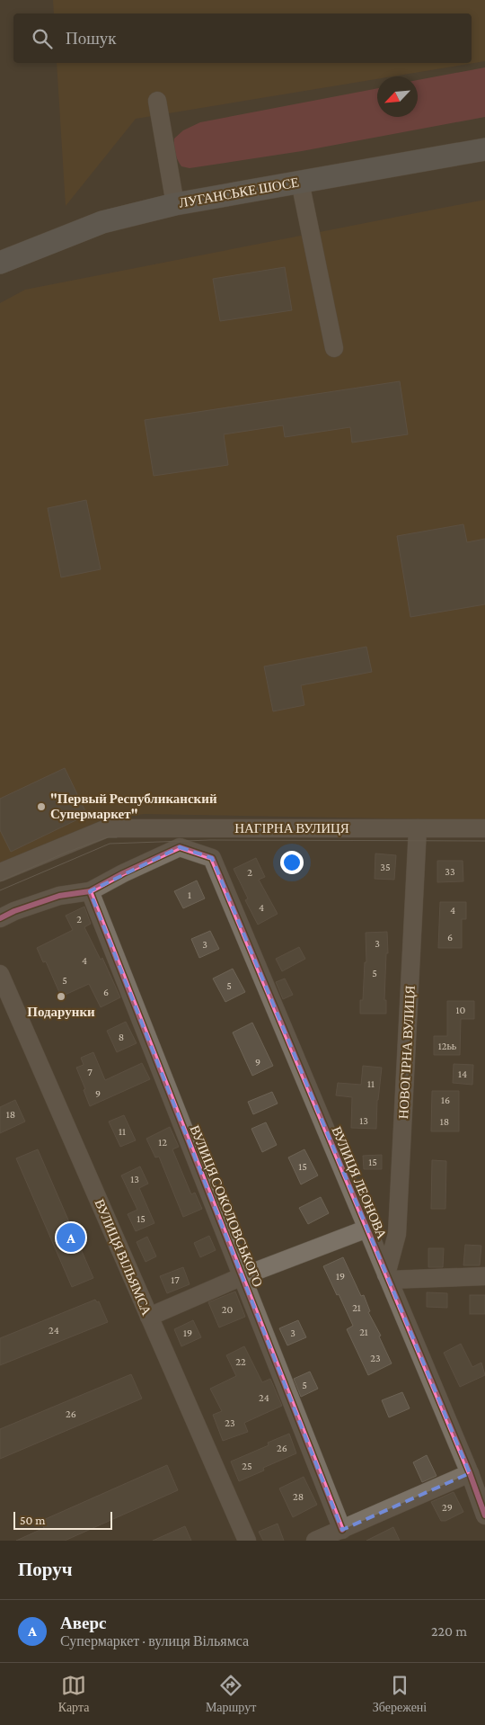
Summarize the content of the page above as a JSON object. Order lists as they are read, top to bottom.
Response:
{
  "streets": {
    "main road": ["ЛУГАНСЬКЕ ШОСЕ"],
    "street": [
      "НАГІРНА ВУЛИЦЯ",
      "НОВОГІРНА ВУЛИЦЯ",
      "ВУЛИЦЯ ЛЕОНОВА",
      "ВУЛИЦЯ СОКОЛОВСЬКОГО",
      "ВУЛИЦЯ ВІЛЬЯМСА"
    ]
  },
  "crossings": [
    ["НАГІРНА ВУЛИЦЯ", "НОВОГІРНА ВУЛИЦЯ"],
    ["НОВОГІРНА ВУЛИЦЯ", "ВУЛИЦЯ ЛЕОНОВА"],
    ["ВУЛИЦЯ ЛЕОНОВА", "ВУЛИЦЯ СОКОЛОВСЬКОГО"]
  ],
  "places": ["\"Первый Республиканский Супермаркет\"", "Подарунки"],
  "house_numbers": [
    "35",
    "33",
    "2",
    "1",
    "4",
    "4",
    "2",
    "6",
    "3",
    "3",
    "4",
    "5",
    "5",
    "5",
    "6",
    "10",
    "8",
    "12ьь",
    "9",
    "7",
    "14",
    "11",
    "9",
    "16",
    "18",
    "13",
    "18",
    "11",
    "12",
    "15",
    "15",
    "13",
    "15",
    "19",
    "17",
    "21",
    "20",
    "24",
    "21",
    "19",
    "3",
    "23",
    "22",
    "5",
    "24",
    "26",
    "23",
    "26",
    "25",
    "28",
    "29"
  ],
  "scale_bar": "50 m",
  "north": "bottom left",
  "page": {
    "search": "Пошук",
    "pins": "A",
    "scale": "50 m",
    "heading": "Поруч",
    "list": [
      {
        "mark": "A",
        "name": "Аверс",
        "note": "Супермаркет · вулиця Вільямса",
        "value": "220 m"
      }
    ],
    "nav": ["Карта", "Маршрут", "Збережені"]
  }
}
